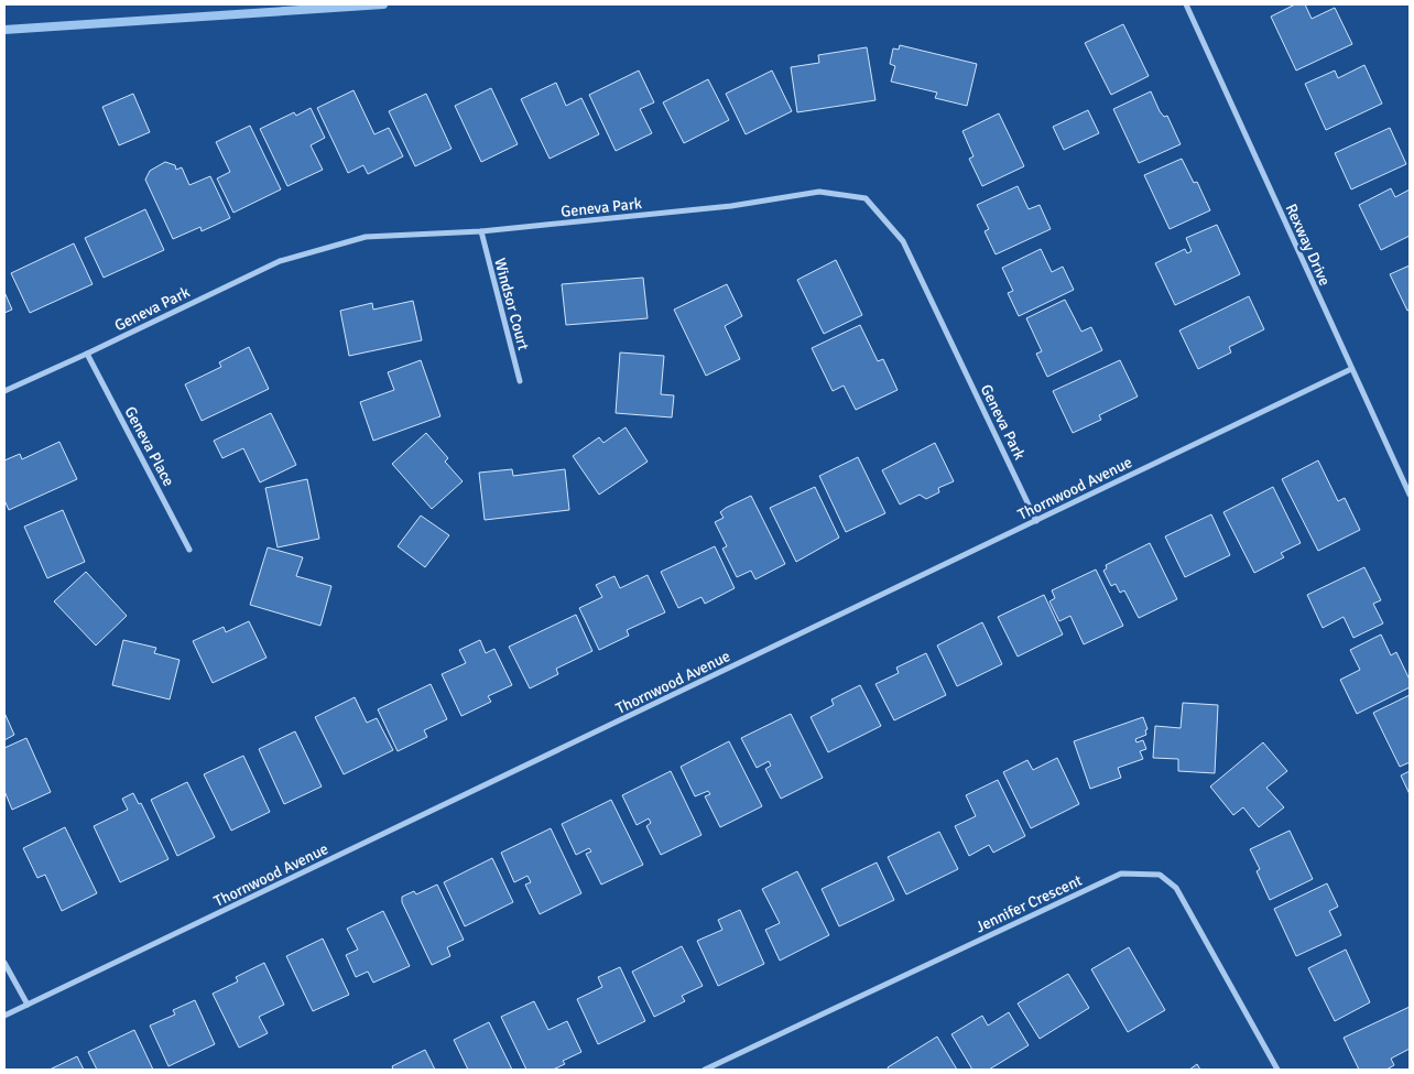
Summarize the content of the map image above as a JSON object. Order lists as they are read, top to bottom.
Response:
{
  "streets": {
    "street": [
      "Geneva Park",
      "Rexway Drive",
      "Windsor Court",
      "Geneva Place",
      "Thornwood Avenue",
      "Jennifer Crescent"
    ]
  },
  "crossings": [
    ["Geneva Park", "Windsor Court"],
    ["Geneva Park", "Geneva Place"],
    ["Geneva Park", "Thornwood Avenue"],
    ["Rexway Drive", "Thornwood Avenue"]
  ]
}
